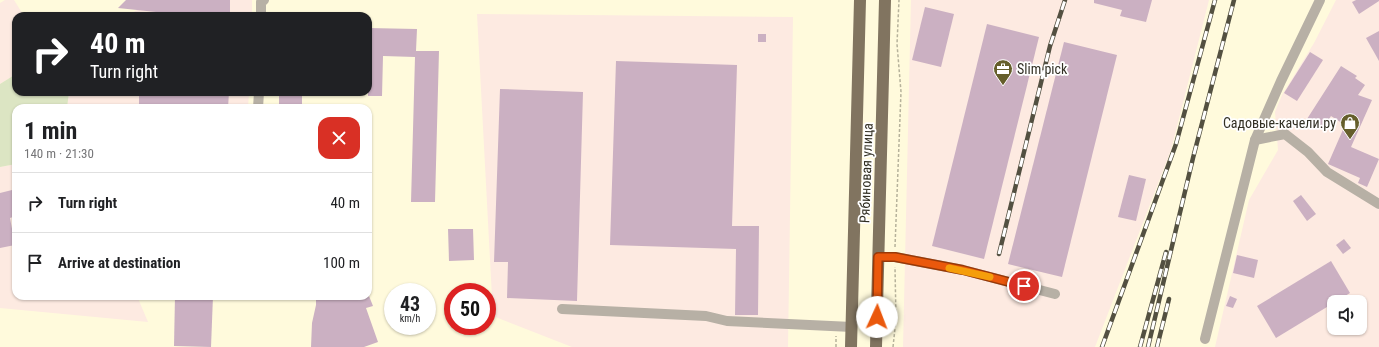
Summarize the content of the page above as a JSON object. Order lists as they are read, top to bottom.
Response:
{
  "streets": {
    "main road": ["Рябиновая улица"]
  },
  "places": {
    "office": ["Slim pick"],
    "shop": ["Садовые-качели.ру"]
  },
  "page": {
    "turn": ["40 m", "Turn right"],
    "heading": ["1 min", "140 m · 21:30"],
    "list": [
      {
        "name": "Turn right",
        "value": "40 m"
      },
      {
        "name": "Arrive at destination",
        "value": "100 m"
      }
    ],
    "speed": "43 km/h",
    "limit": "50"
  }
}
